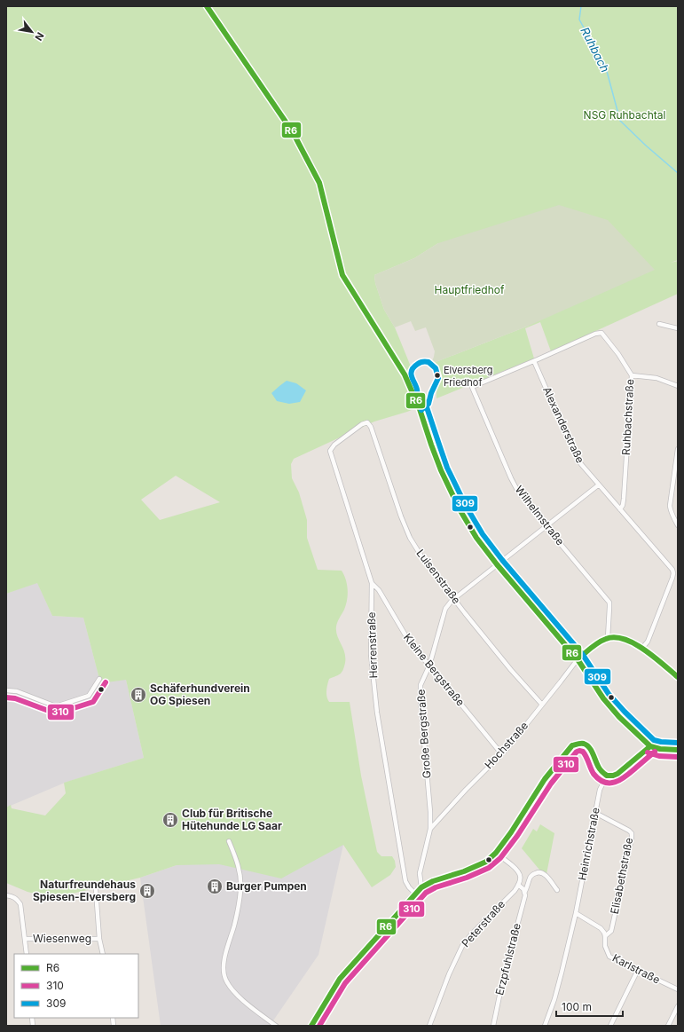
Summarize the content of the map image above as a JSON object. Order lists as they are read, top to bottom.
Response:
{
  "streets": {
    "street": [
      "Ruhbachstraße",
      "Alexanderstraße",
      "Wilhelmstraße",
      "Luisenstraße",
      "Herrenstraße",
      "Kleine Bergstraße",
      "Große Bergstraße",
      "Hochstraße",
      "Heinrichstraße",
      "Elisabethstraße",
      "Peterstraße",
      "Wiesenweg",
      "Erzpfuhlstraße",
      "Karlstraße"
    ]
  },
  "crossings": [
    ["Ruhbachstraße", "Alexanderstraße"],
    ["Ruhbachstraße", "Wilhelmstraße"],
    ["Alexanderstraße", "Wilhelmstraße"],
    ["Alexanderstraße", "Große Bergstraße"],
    ["Wilhelmstraße", "Große Bergstraße"],
    ["Wilhelmstraße", "Hochstraße"],
    ["Luisenstraße", "Herrenstraße"],
    ["Luisenstraße", "Große Bergstraße"],
    ["Luisenstraße", "Hochstraße"],
    ["Herrenstraße", "Kleine Bergstraße"],
    ["Kleine Bergstraße", "Große Bergstraße"],
    ["Kleine Bergstraße", "Hochstraße"],
    ["Große Bergstraße", "Hochstraße"],
    ["Heinrichstraße", "Elisabethstraße"],
    ["Elisabethstraße", "Karlstraße"]
  ],
  "water": ["Ruhbach"],
  "parks": ["NSG Ruhbachtal", "Hauptfriedhof"],
  "places": {
    "other": ["Elversberg Friedhof"],
    "building": [
      "Schäferhundverein OG Spiesen",
      "Club für Britische Hütehunde LG Saar",
      "Burger Pumpen",
      "Naturfreundehaus Spiesen-Elversberg"
    ]
  },
  "lines": ["transit line R6", "transit line 309", "transit line 310"],
  "legend": ["R6", "310", "309"],
  "scale_bar": "100 m",
  "north": "bottom right"
}
